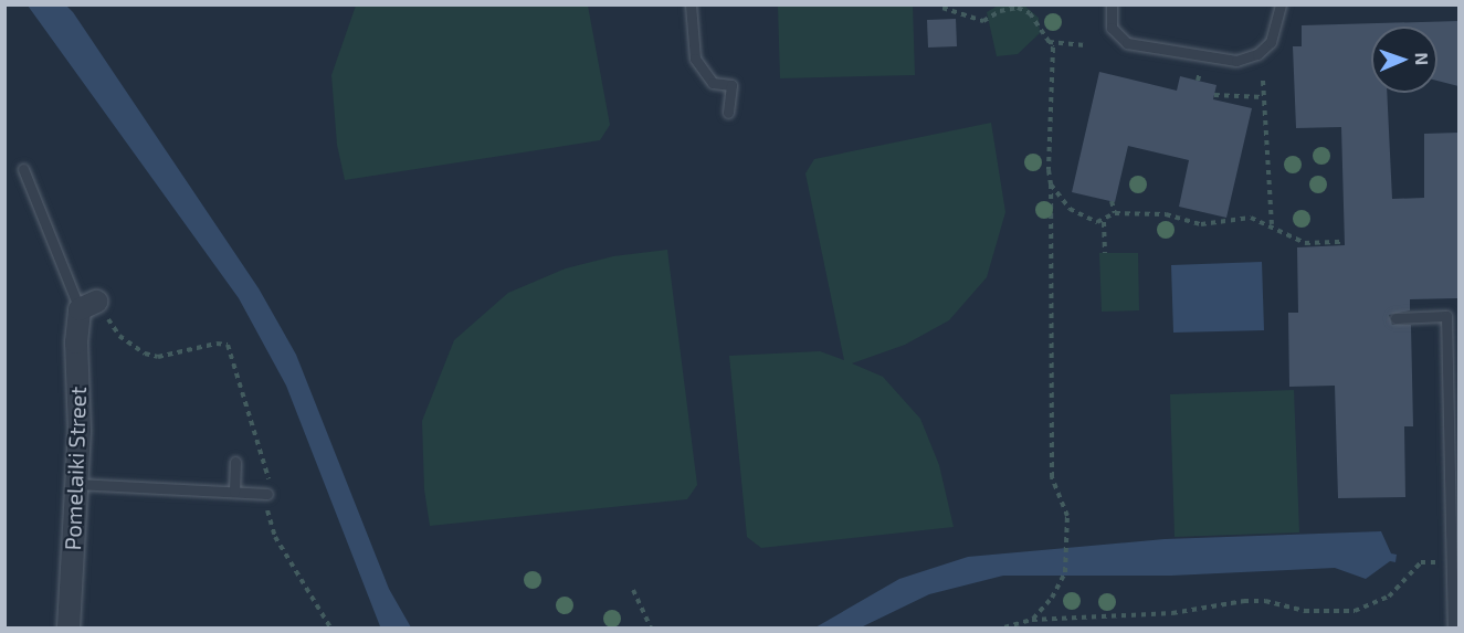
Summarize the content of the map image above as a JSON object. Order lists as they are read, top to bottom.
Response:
{
  "streets": {
    "street": ["Pomelaiki Street"]
  },
  "north": "right"
}
